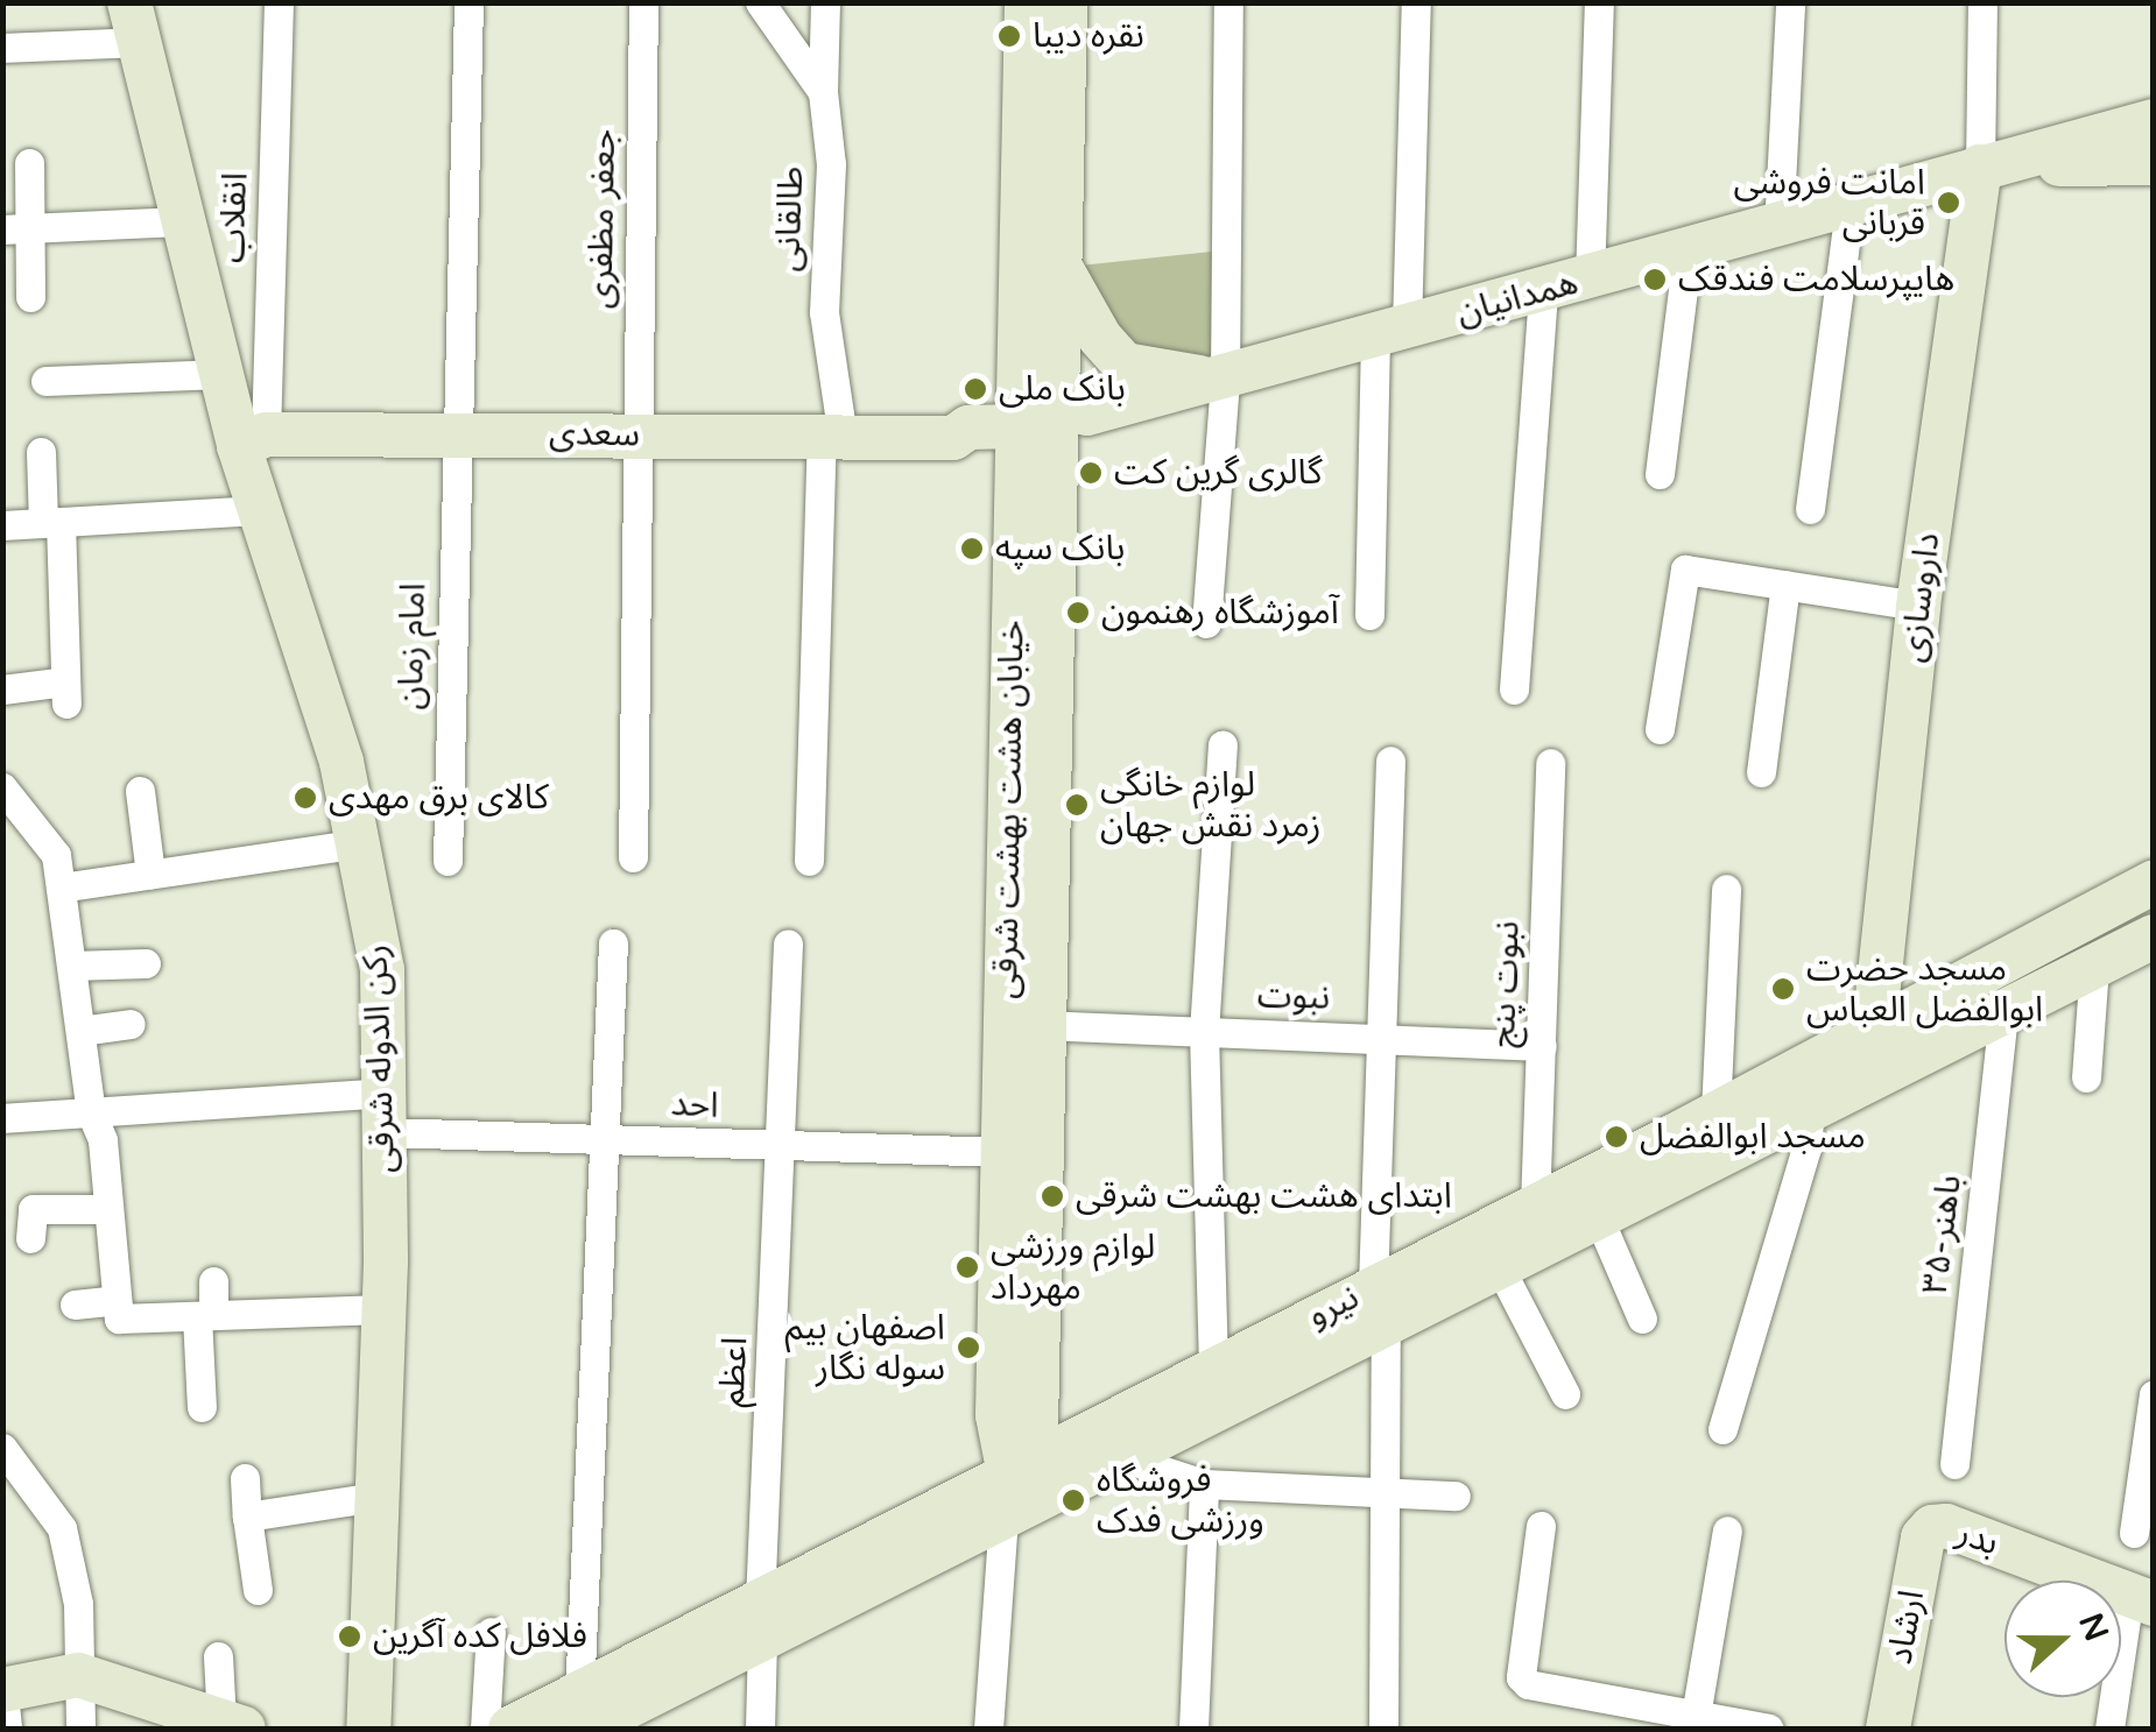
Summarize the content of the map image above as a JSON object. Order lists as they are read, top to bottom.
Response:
{
  "streets": {
    "main road": [
      "همدانیان",
      "سعدی",
      "داروسازی",
      "خیابان هشت بهشت شرقی",
      "رکن الدوله شرقی",
      "نیرو",
      "بدر",
      "ارشاد"
    ],
    "street": [
      "انقلاب",
      "جعفر مظفری",
      "طالقانی",
      "امام زمان",
      "نبوت پنج",
      "نبوت",
      "احد",
      "۳۵-باهنر",
      "اعظم"
    ]
  },
  "crossings": [
    ["انقلاب", "سعدی"],
    ["انقلاب", "رکن الدوله شرقی"],
    ["جعفر مظفری", "سعدی"],
    ["طالقانی", "سعدی"],
    ["همدانیان", "سعدی"],
    ["همدانیان", "داروسازی"],
    ["همدانیان", "خیابان هشت بهشت شرقی"],
    ["سعدی", "امام زمان"],
    ["سعدی", "خیابان هشت بهشت شرقی"],
    ["سعدی", "رکن الدوله شرقی"],
    ["داروسازی", "نیرو"],
    ["خیابان هشت بهشت شرقی", "نبوت"],
    ["خیابان هشت بهشت شرقی", "احد"],
    ["نبوت پنج", "نبوت"],
    ["نبوت پنج", "نیرو"],
    ["رکن الدوله شرقی", "احد"],
    ["احد", "اعظم"],
    ["۳۵-باهنر", "نیرو"],
    ["نیرو", "اعظم"],
    ["بدر", "ارشاد"]
  ],
  "places": [
    "نقره دیبا",
    "امانت فروشی قربانی",
    "هایپرسلامت فندقک",
    "بانک ملی",
    "گالری گرین کت",
    "بانک سپه",
    "آموزشگاه رهنمون",
    "کالای برق مهدی",
    "لوازم خانگی زمرد نقش جهان",
    "مسجد حضرت ابوالفضل العباس",
    "مسجد ابوالفضل",
    "ابتدای هشت بهشت شرقی",
    "لوازم ورزشی مهرداد",
    "اصفهان بیم سوله نگار",
    "فروشگاه ورزشی فدک",
    "فلافل کده آگرین"
  ],
  "north": "right"
}
